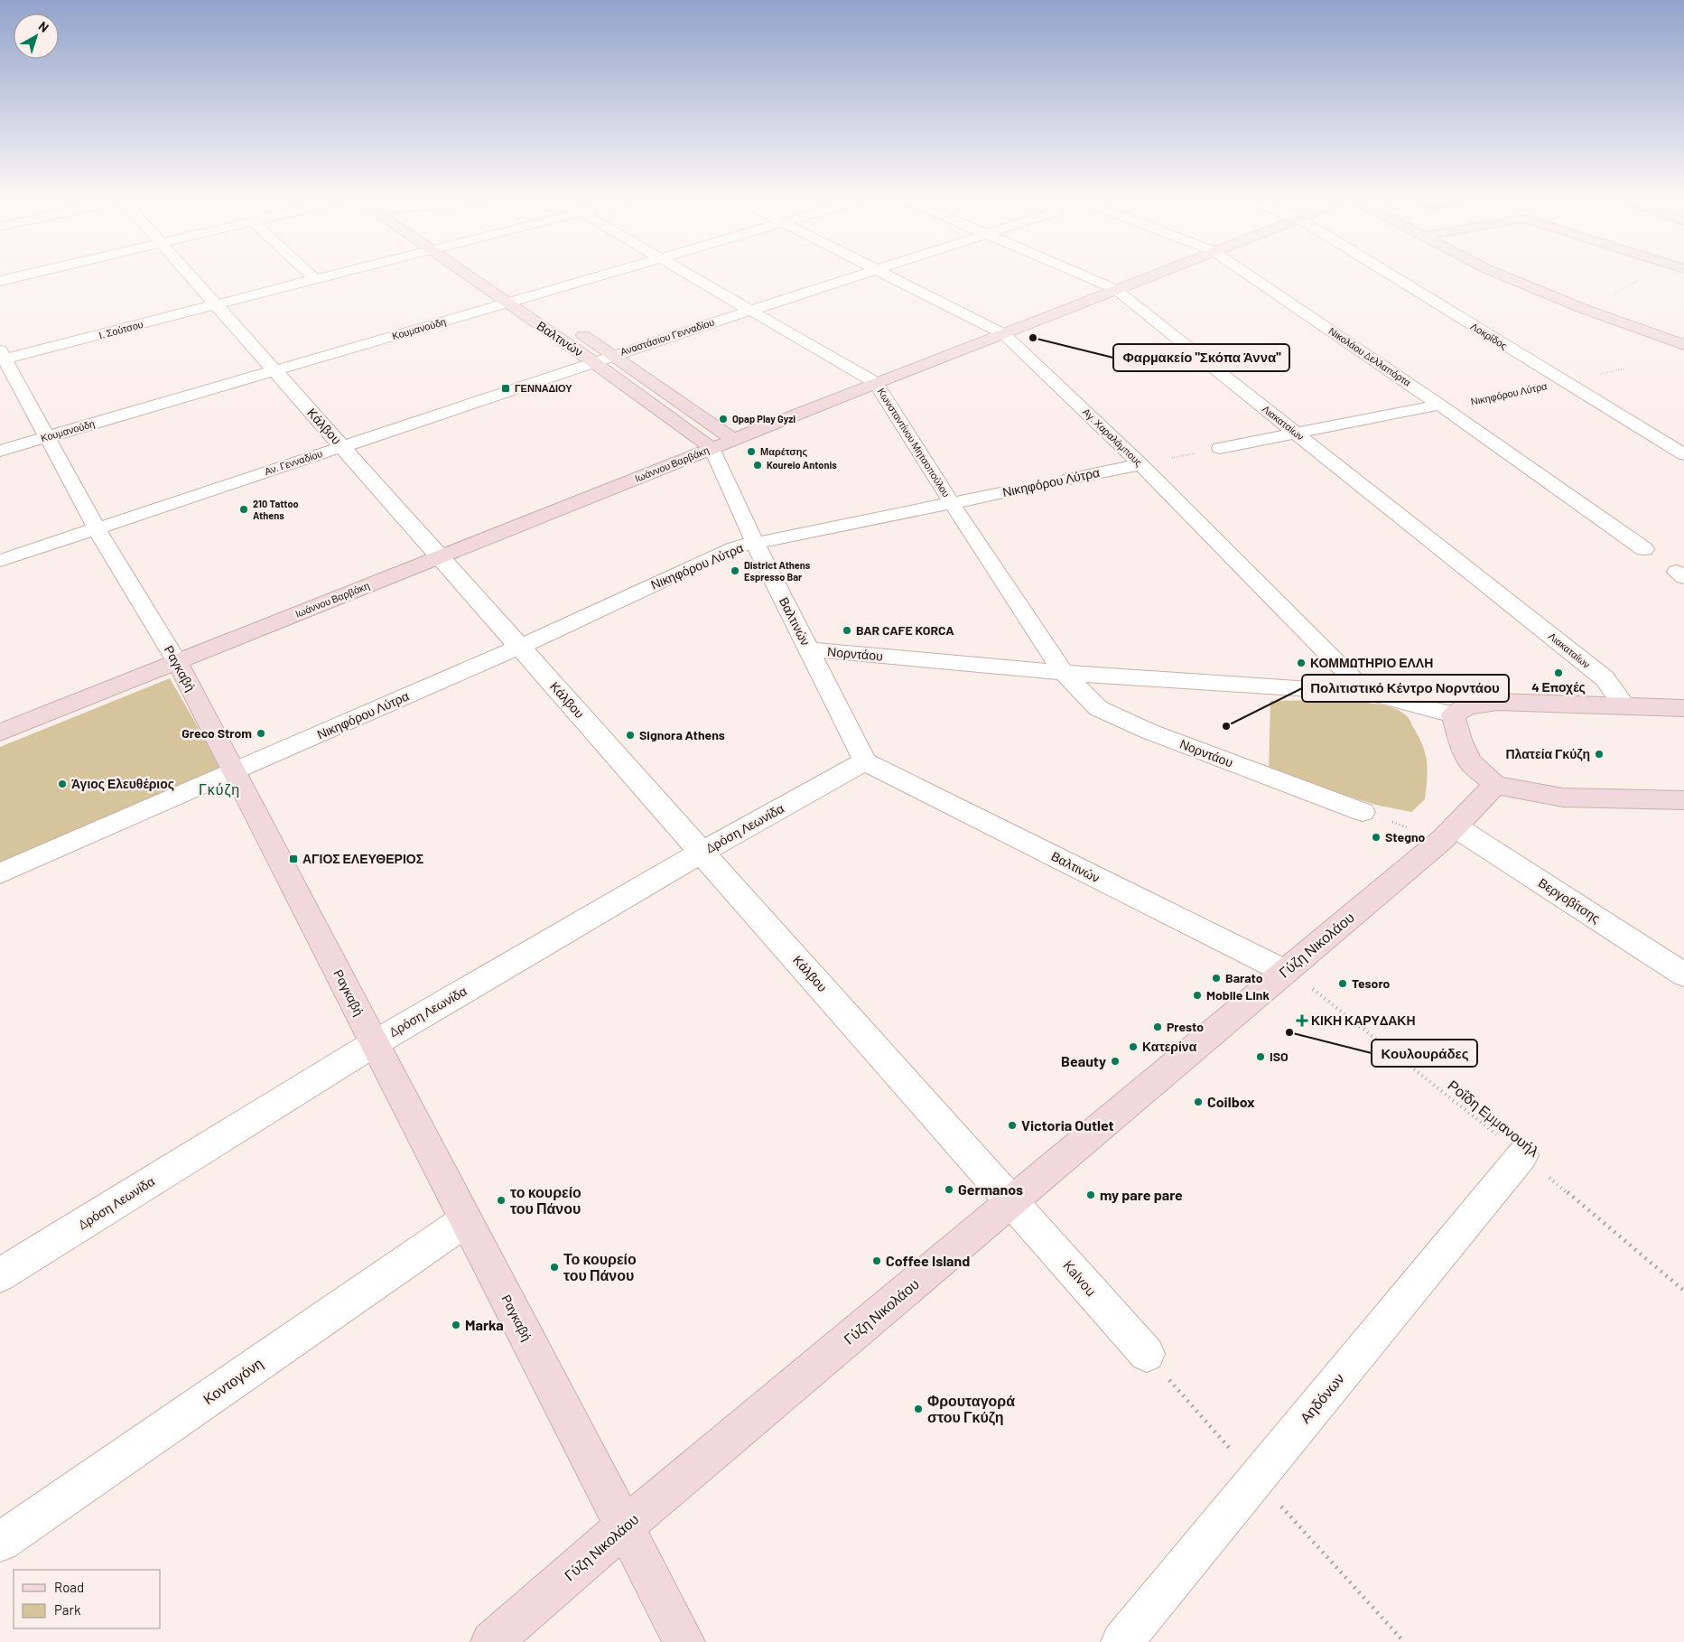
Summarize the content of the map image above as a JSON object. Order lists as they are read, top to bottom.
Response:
{
  "streets": {
    "street": [
      "Κουμανούδη",
      "Ι. Σούτσου",
      "Λοκρίδος",
      "Αναστάσιου Γενναδίου",
      "Βαλτινών",
      "Νικολάου Δελλαπόρτα",
      "Νικηφόρου Λύτρα",
      "Λιακαταίων",
      "Κάλβου",
      "Αγ. Χαραλάμπους",
      "Κωνσταντίνου Μητσοπούλου",
      "Αν. Γενναδίου",
      "Ιωάννου Βαρβάκη",
      "Νορντάου",
      "Ραγκαβή",
      "Δρόση Λεωνίδα",
      "Βεργοβίτσης",
      "Γύζη Νικολάου",
      "Kalvou",
      "Κοντογόνη",
      "Αηδόνων"
    ],
    "path": ["Ροΐδη Εμμανουήλ"]
  },
  "crossings": [
    ["Κουμανούδη", "Βαλτινών"],
    ["Κουμανούδη", "Κάλβου"],
    ["Κουμανούδη", "Ραγκαβή"],
    ["Ι. Σούτσου", "Κάλβου"],
    ["Ι. Σούτσου", "Ραγκαβή"],
    ["Λοκρίδος", "Νικηφόρου Λύτρα"],
    ["Αναστάσιου Γενναδίου", "Βαλτινών"],
    ["Αναστάσιου Γενναδίου", "Κωνσταντίνου Μητσοπούλου"],
    ["Αναστάσιου Γενναδίου", "Αν. Γενναδίου"],
    ["Βαλτινών", "Νικηφόρου Λύτρα"],
    ["Βαλτινών", "Αν. Γενναδίου"],
    ["Βαλτινών", "Ιωάννου Βαρβάκη"],
    ["Βαλτινών", "Νορντάου"],
    ["Βαλτινών", "Δρόση Λεωνίδα"],
    ["Βαλτινών", "Γύζη Νικολάου"],
    ["Βαλτινών", "Ροΐδη Εμμανουήλ"],
    ["Νικολάου Δελλαπόρτα", "Νικηφόρου Λύτρα"],
    ["Νικηφόρου Λύτρα", "Κάλβου"],
    ["Νικηφόρου Λύτρα", "Αγ. Χαραλάμπους"],
    ["Νικηφόρου Λύτρα", "Κωνσταντίνου Μητσοπούλου"],
    ["Νικηφόρου Λύτρα", "Ραγκαβή"],
    ["Λιακαταίων", "Ιωάννου Βαρβάκη"],
    ["Κάλβου", "Αν. Γενναδίου"],
    ["Κάλβου", "Ιωάννου Βαρβάκη"],
    ["Κάλβου", "Δρόση Λεωνίδα"],
    ["Κάλβου", "Γύζη Νικολάου"],
    ["Κάλβου", "Kalvou"],
    ["Αγ. Χαραλάμπους", "Ιωάννου Βαρβάκη"],
    ["Κωνσταντίνου Μητσοπούλου", "Ιωάννου Βαρβάκη"],
    ["Κωνσταντίνου Μητσοπούλου", "Νορντάου"],
    ["Αν. Γενναδίου", "Ραγκαβή"],
    ["Ιωάννου Βαρβάκη", "Ραγκαβή"],
    ["Ραγκαβή", "Δρόση Λεωνίδα"],
    ["Ραγκαβή", "Γύζη Νικολάου"],
    ["Ραγκαβή", "Κοντογόνη"],
    ["Βεργοβίτσης", "Γύζη Νικολάου"],
    ["Γύζη Νικολάου", "Ροΐδη Εμμανουήλ"],
    ["Γύζη Νικολάου", "Kalvou"],
    ["Ροΐδη Εμμανουήλ", "Αηδόνων"]
  ],
  "districts": ["Γκύζη"],
  "places": {
    "other": [
      "Φαρμακείο \"Σκόπα Άννα\"",
      "Opap Play Gyzi",
      "Μαρέτσης",
      "Koureio Antonis",
      "210 Tattoo Athens",
      "District Athens Espresso Bar",
      "BAR CAFE KORCA",
      "ΚΟΜΜΩΤΗΡΙΟ ΕΛΛΗ",
      "4 Εποχές",
      "Πολιτιστικό Κέντρο Νορντάου",
      "Greco Strom",
      "Signora Athens",
      "Πλατεία Γκύζη",
      "Άγιος Ελευθέριος",
      "Stegno",
      "Barato",
      "Tesoro",
      "Mobile Link",
      "Presto",
      "Κουλουράδες",
      "Κατερίνα",
      "ISO",
      "Beauty",
      "Coilbox",
      "Victoria Outlet",
      "Germanos",
      "my pare pare",
      "το κουρείο του Πάνου",
      "Coffee Island",
      "Το κουρείο του Πάνου",
      "Marka",
      "Φρουταγορά στου Γκύζη"
    ],
    "transit": ["ΓΕΝΝΑΔΙΟΥ", "ΑΓΙΟΣ ΕΛΕΥΘΕΡΙΟΣ"],
    "health": ["ΚΙΚΗ ΚΑΡΥΔΑΚΗ"]
  },
  "legend": ["Road", "Park"],
  "north": "top right"
}
